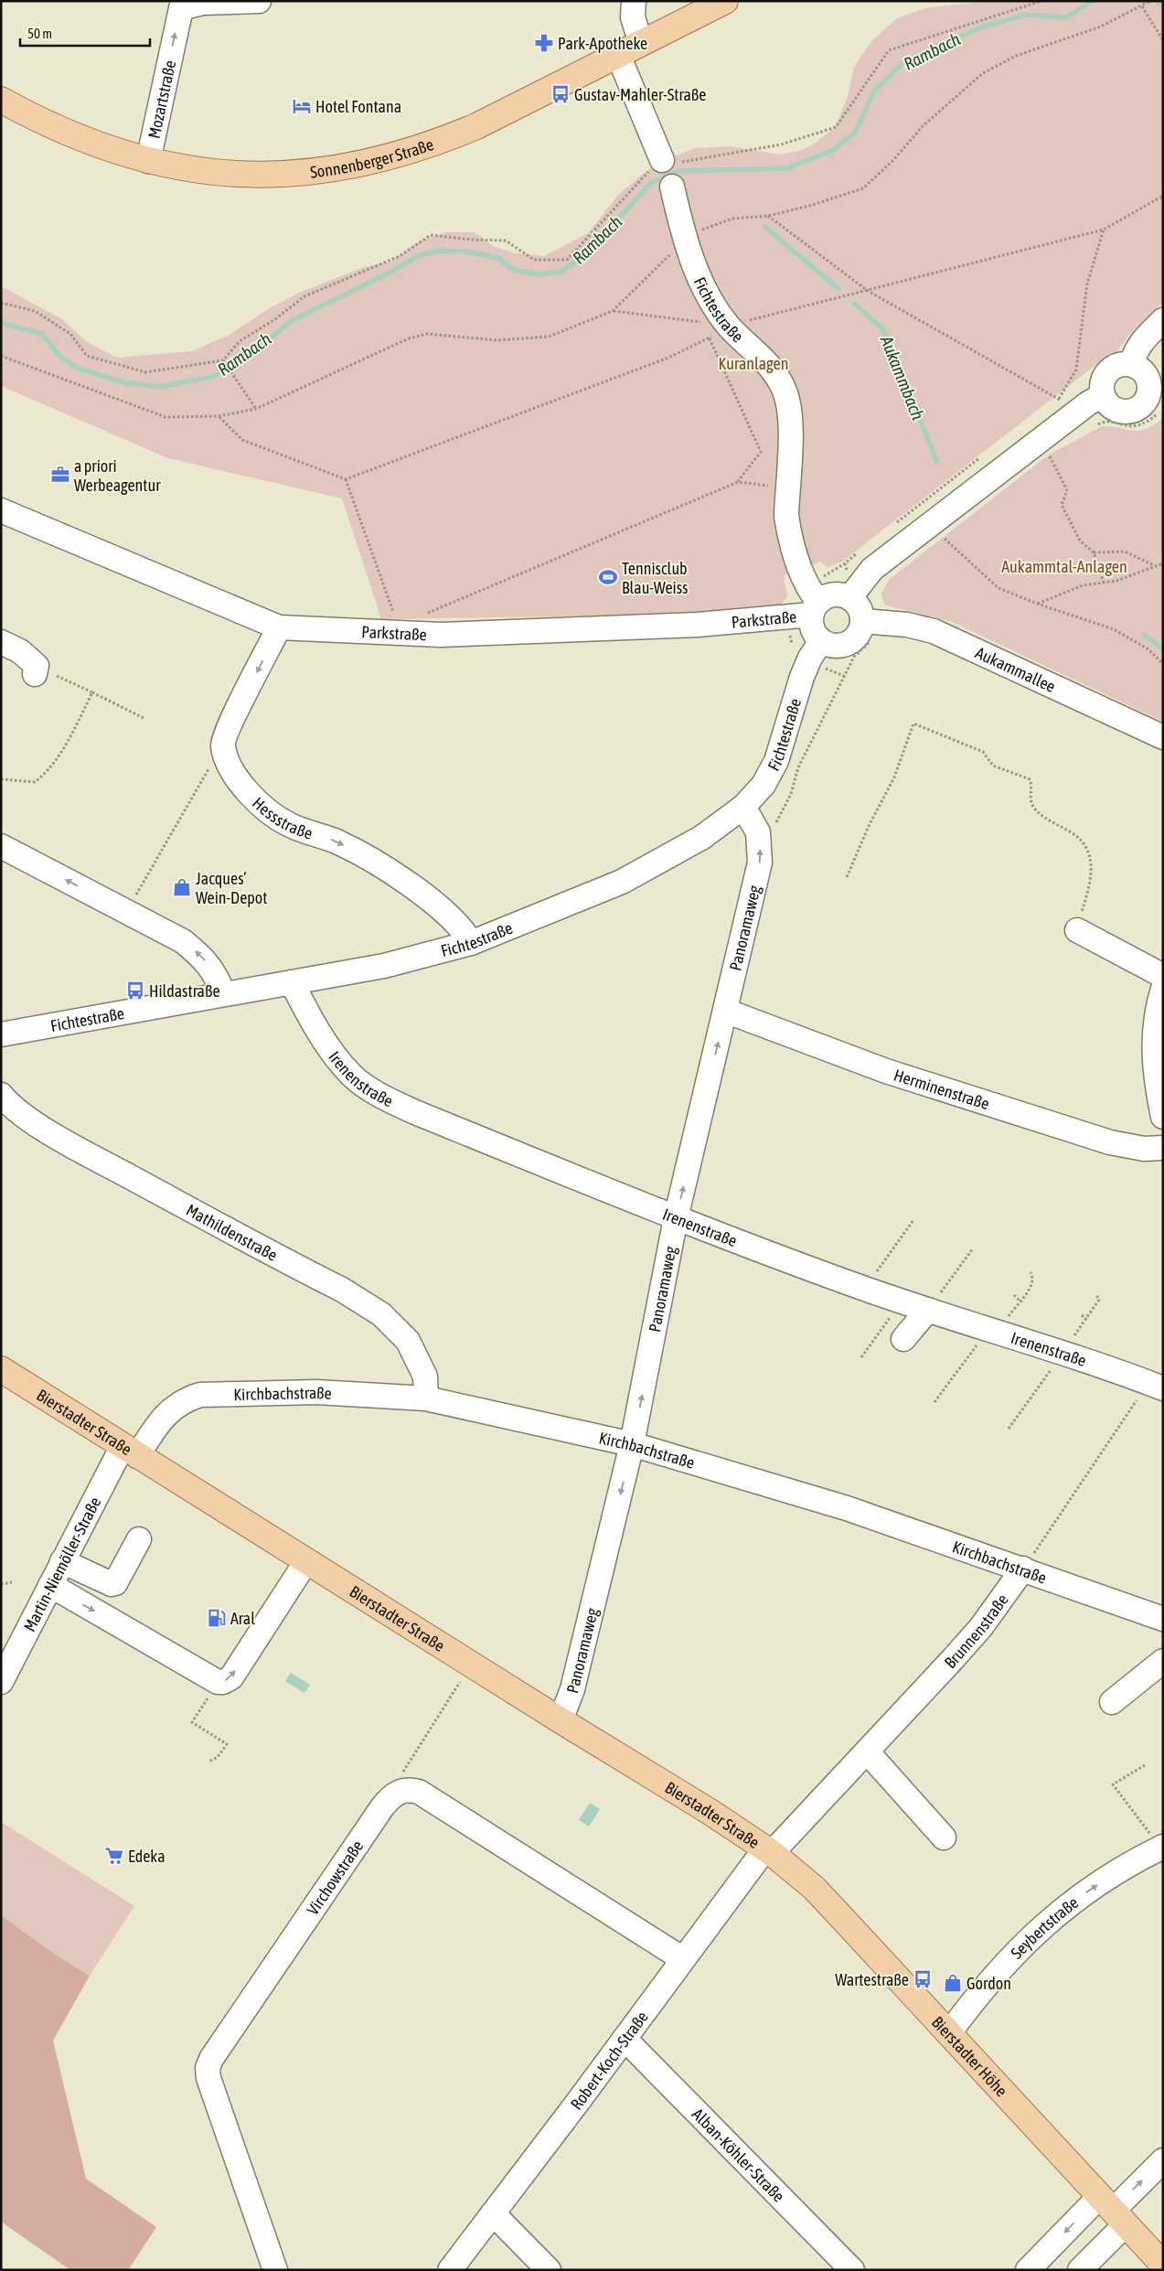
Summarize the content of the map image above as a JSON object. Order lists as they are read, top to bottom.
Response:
{
  "streets": {
    "main road": ["Sonnenberger Straße", "Bierstadter Straße", "Bierstadter Höhe"],
    "street": [
      "Mozartstraße",
      "Fichtestraße",
      "Parkstraße",
      "Aukammallee",
      "Hessstraße",
      "Panoramaweg",
      "Irenenstraße",
      "Herminenstraße",
      "Mathildenstraße",
      "Kirchbachstraße",
      "Martin-Niemöller-Straße",
      "Brunnenstraße",
      "Virchowstraße",
      "Seybertstraße",
      "Robert-Koch-Straße",
      "Alban-Köhler-Straße"
    ]
  },
  "crossings": [
    ["Mozartstraße", "Sonnenberger Straße"],
    ["Sonnenberger Straße", "Fichtestraße"],
    ["Fichtestraße", "Parkstraße"],
    ["Fichtestraße", "Aukammallee"],
    ["Fichtestraße", "Hessstraße"],
    ["Fichtestraße", "Panoramaweg"],
    ["Fichtestraße", "Irenenstraße"],
    ["Parkstraße", "Aukammallee"],
    ["Panoramaweg", "Irenenstraße"],
    ["Panoramaweg", "Herminenstraße"],
    ["Panoramaweg", "Kirchbachstraße"],
    ["Panoramaweg", "Bierstadter Straße"],
    ["Mathildenstraße", "Kirchbachstraße"],
    ["Kirchbachstraße", "Bierstadter Straße"],
    ["Kirchbachstraße", "Martin-Niemöller-Straße"],
    ["Kirchbachstraße", "Brunnenstraße"],
    ["Bierstadter Straße", "Martin-Niemöller-Straße"],
    ["Bierstadter Straße", "Brunnenstraße"],
    ["Bierstadter Straße", "Bierstadter Höhe"],
    ["Bierstadter Straße", "Robert-Koch-Straße"],
    ["Brunnenstraße", "Bierstadter Höhe"],
    ["Brunnenstraße", "Robert-Koch-Straße"],
    ["Seybertstraße", "Bierstadter Höhe"],
    ["Bierstadter Höhe", "Robert-Koch-Straße"],
    ["Robert-Koch-Straße", "Alban-Köhler-Straße"]
  ],
  "one_way": ["Mozartstraße", "Seybertstraße"],
  "water": ["Rambach", "Aukammbach"],
  "parks": ["Kuranlagen", "Aukammtal-Anlagen"],
  "places": {
    "pharmacy": ["Park-Apotheke"],
    "bus stop": ["Gustav-Mahler-Straße", "Hildastraße", "Wartestraße"],
    "hotel": ["Hotel Fontana"],
    "office": ["a priori Werbeagentur"],
    "sports": ["Tennisclub Blau-Weiss"],
    "shop": ["Jacques’ Wein-Depot", "Gordon"],
    "fuel station": ["Aral"],
    "supermarket": ["Edeka"]
  },
  "scale_bar": "50 m"
}
